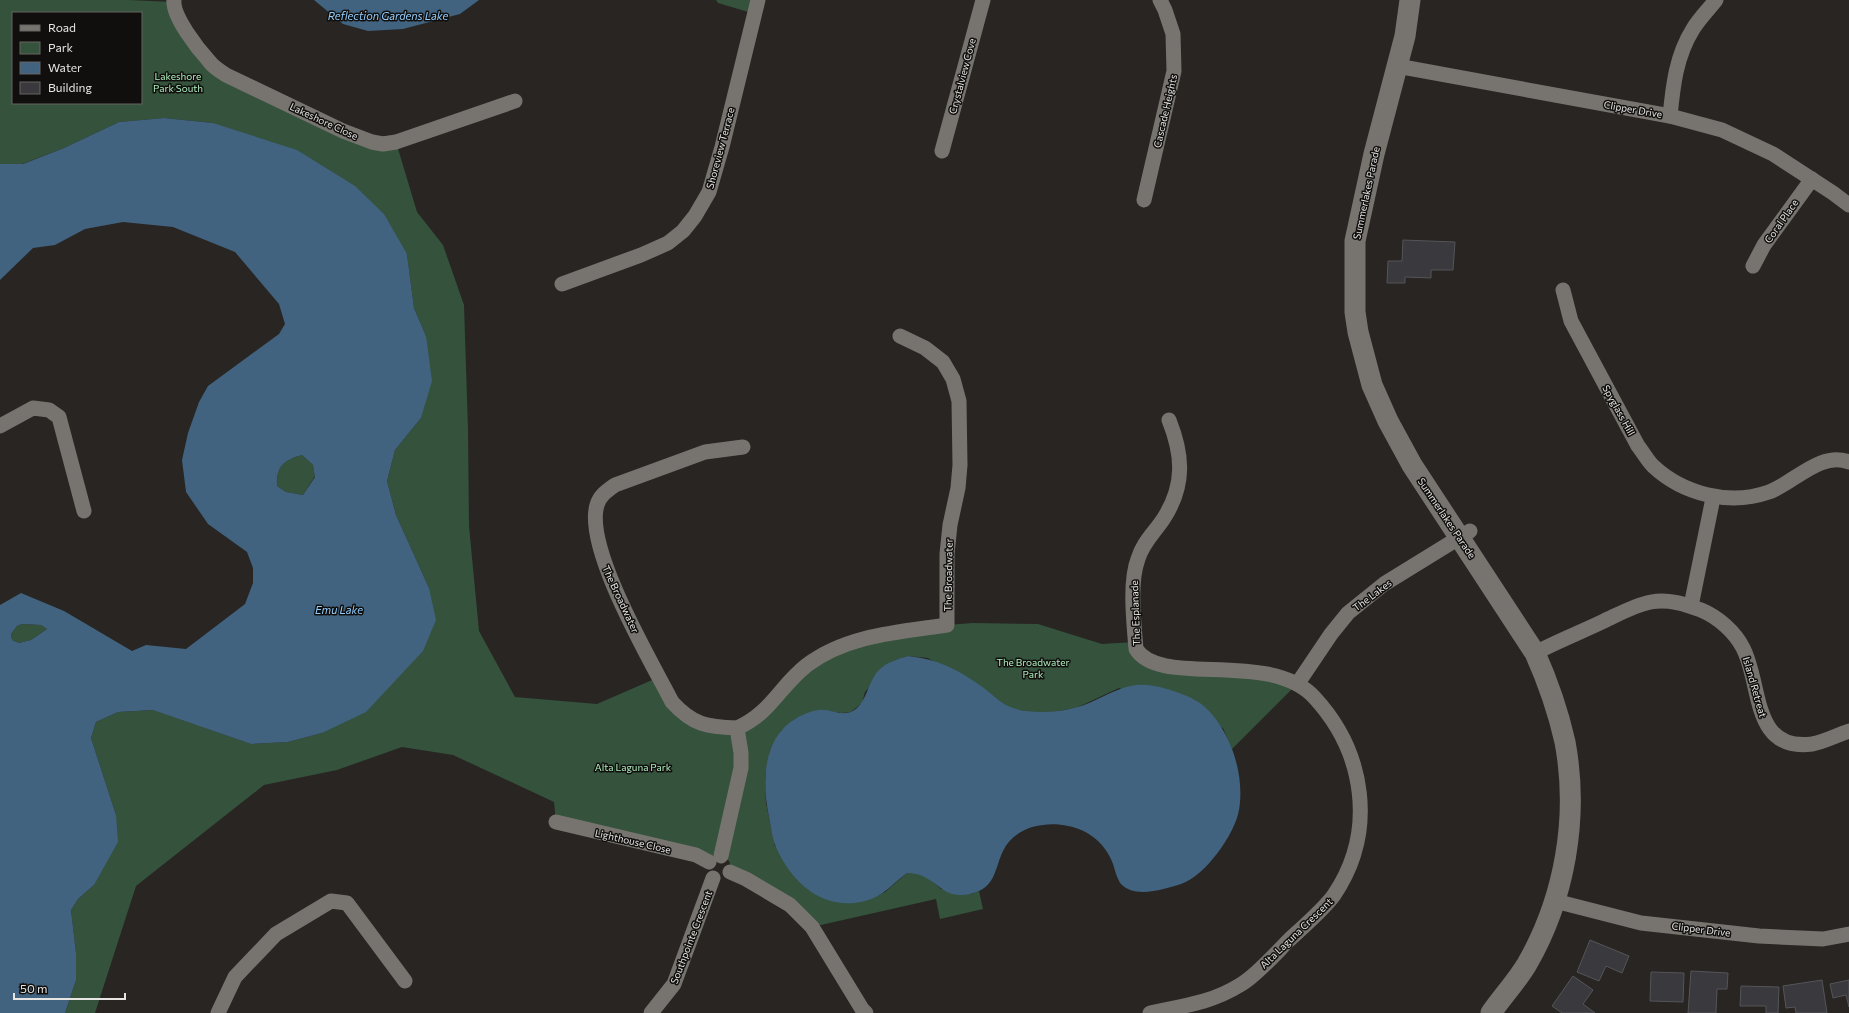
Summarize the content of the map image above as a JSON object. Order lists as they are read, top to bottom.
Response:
{
  "streets": {
    "street": [
      "Crystalview Cove",
      "Clipper Drive",
      "Cascade Heights",
      "Lakeshore Close",
      "Shoreview Terrace",
      "Summerlakes Parade",
      "Coral Place",
      "Spyglass Hill",
      "The Broadwater",
      "The Lakes",
      "The Esplanade",
      "Island Retreat",
      "Lighthouse Close",
      "Alta Laguna Crescent",
      "Southpointe Crescent"
    ]
  },
  "crossings": [
    ["Clipper Drive", "Summerlakes Parade"],
    ["Clipper Drive", "Coral Place"],
    ["Summerlakes Parade", "The Lakes"],
    ["Summerlakes Parade", "Island Retreat"],
    ["The Lakes", "The Esplanade"],
    ["The Lakes", "Alta Laguna Crescent"],
    ["The Esplanade", "Alta Laguna Crescent"],
    ["Lighthouse Close", "Southpointe Crescent"]
  ],
  "water": ["Reflection Gardens Lake", "Emu Lake"],
  "parks": ["Lakeshore Park South", "The Broadwater Park", "Alta Laguna Park"],
  "legend": [
    "Road",
    "Park",
    "Water",
    "Building"
  ],
  "scale_bar": "50 m"
}
